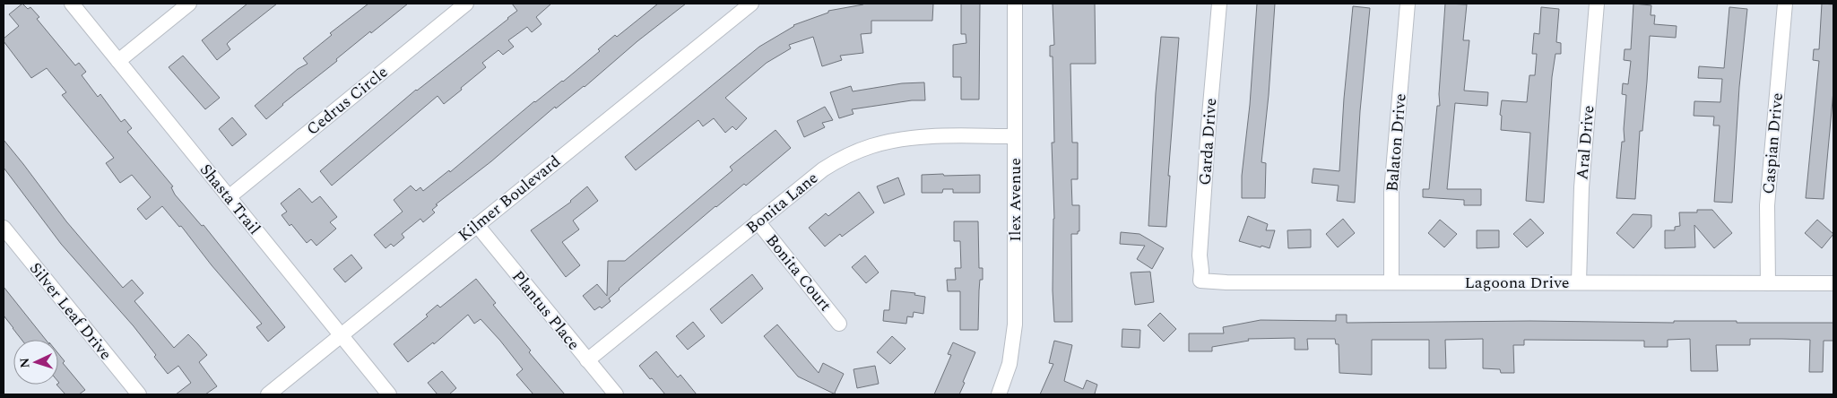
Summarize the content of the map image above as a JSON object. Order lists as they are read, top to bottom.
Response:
{
  "streets": {
    "street": [
      "Cedrus Circle",
      "Garda Drive",
      "Balaton Drive",
      "Aral Drive",
      "Caspian Drive",
      "Kilmer Boulevard",
      "Shasta Trail",
      "Ilex Avenue",
      "Bonita Lane",
      "Bonita Court",
      "Lagoona Drive",
      "Plantus Place",
      "Silver Leaf Drive"
    ]
  },
  "crossings": [
    ["Cedrus Circle", "Shasta Trail"],
    ["Garda Drive", "Lagoona Drive"],
    ["Balaton Drive", "Lagoona Drive"],
    ["Aral Drive", "Lagoona Drive"],
    ["Caspian Drive", "Lagoona Drive"],
    ["Kilmer Boulevard", "Shasta Trail"],
    ["Kilmer Boulevard", "Plantus Place"],
    ["Ilex Avenue", "Bonita Lane"],
    ["Bonita Lane", "Bonita Court"],
    ["Bonita Lane", "Plantus Place"]
  ],
  "north": "left"
}
